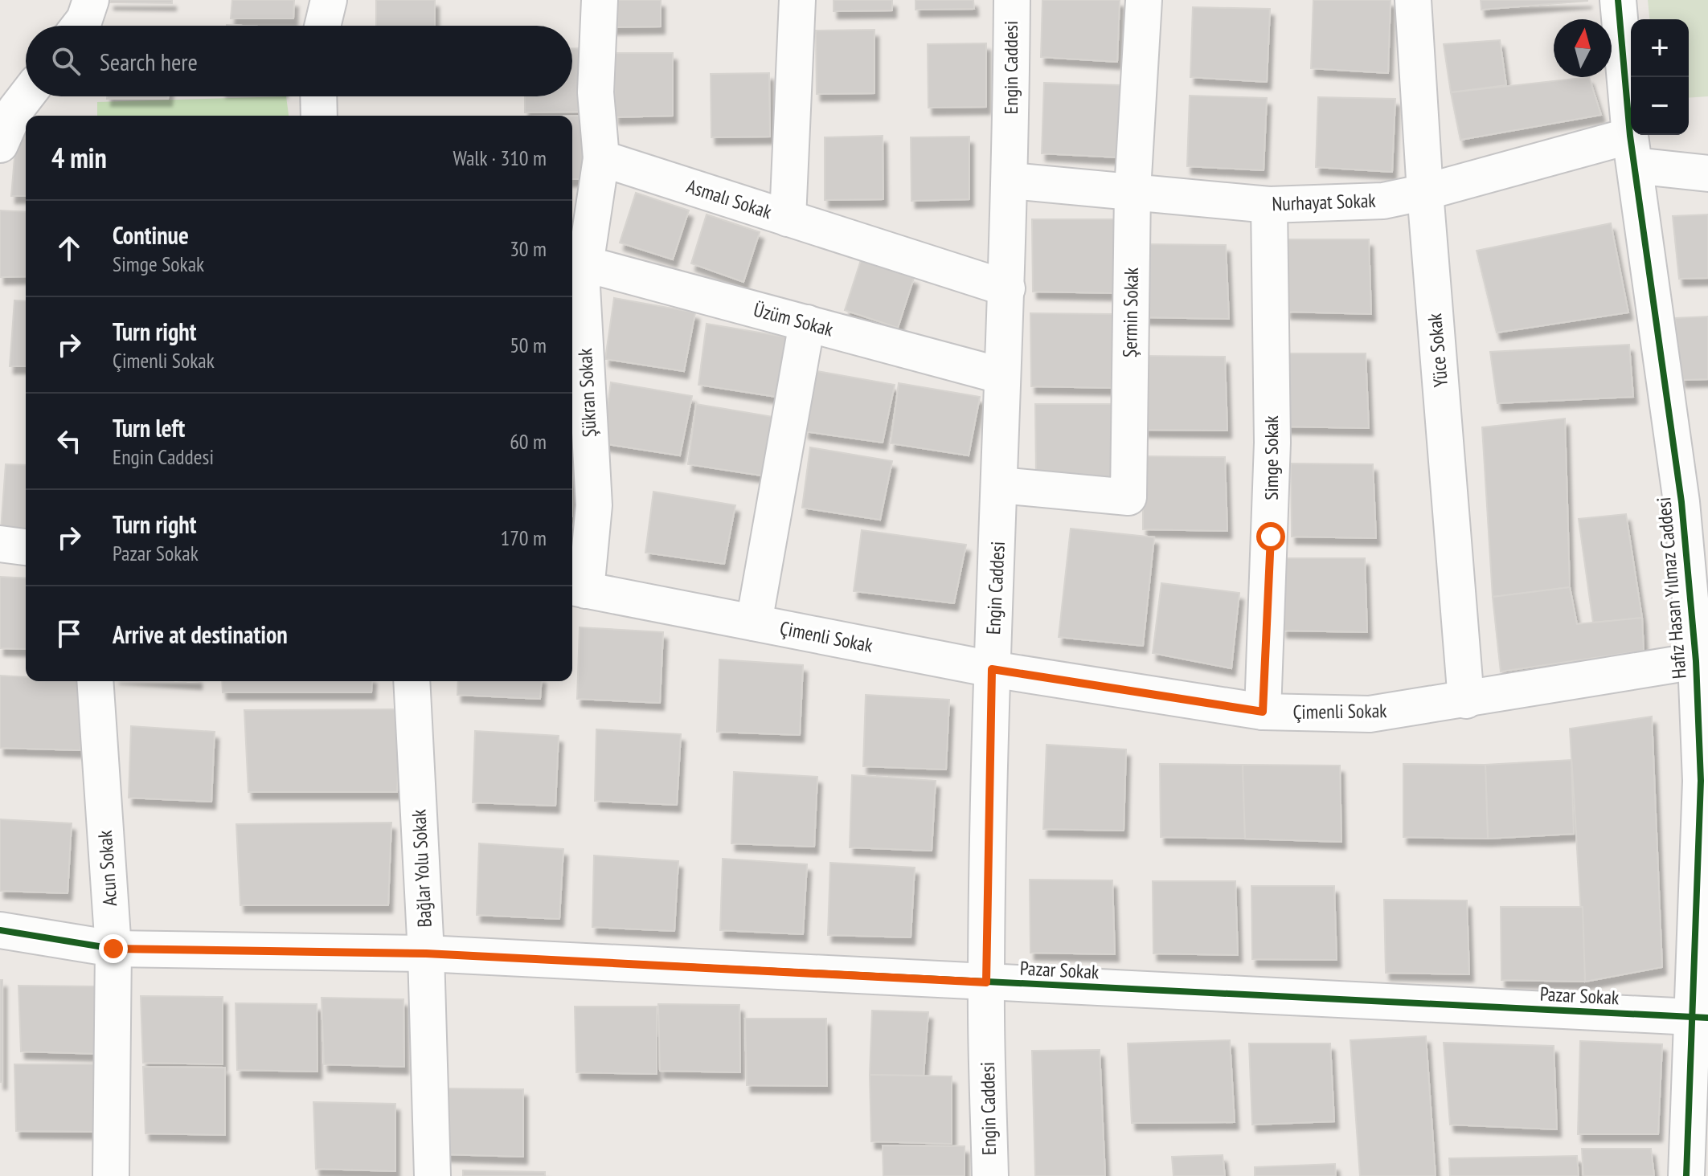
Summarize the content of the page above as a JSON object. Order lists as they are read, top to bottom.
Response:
{
  "streets": {
    "street": [
      "Engin Caddesi",
      "Asmalı Sokak",
      "Nurhayat Sokak",
      "Şermin Sokak",
      "Üzüm Sokak",
      "Yüce Sokak",
      "Şükran Sokak",
      "Simge Sokak",
      "Hafız Hasan Yılmaz Caddesi",
      "Çimenli Sokak",
      "Acun Sokak",
      "Bağlar Yolu Sokak",
      "Pazar Sokak"
    ]
  },
  "crossings": [
    ["Engin Caddesi", "Asmalı Sokak"],
    ["Engin Caddesi", "Nurhayat Sokak"],
    ["Engin Caddesi", "Şermin Sokak"],
    ["Engin Caddesi", "Üzüm Sokak"],
    ["Engin Caddesi", "Çimenli Sokak"],
    ["Engin Caddesi", "Pazar Sokak"],
    ["Asmalı Sokak", "Şükran Sokak"],
    ["Nurhayat Sokak", "Şermin Sokak"],
    ["Nurhayat Sokak", "Yüce Sokak"],
    ["Nurhayat Sokak", "Simge Sokak"],
    ["Nurhayat Sokak", "Hafız Hasan Yılmaz Caddesi"],
    ["Üzüm Sokak", "Şükran Sokak"],
    ["Yüce Sokak", "Çimenli Sokak"],
    ["Şükran Sokak", "Çimenli Sokak"],
    ["Simge Sokak", "Çimenli Sokak"],
    ["Hafız Hasan Yılmaz Caddesi", "Çimenli Sokak"],
    ["Hafız Hasan Yılmaz Caddesi", "Pazar Sokak"],
    ["Acun Sokak", "Pazar Sokak"],
    ["Bağlar Yolu Sokak", "Pazar Sokak"]
  ],
  "north": "top",
  "page": {
    "map_buttons": ["+", "−"],
    "search": "Search here",
    "heading": ["4 min", "Walk · 310 m"],
    "list": [
      ["Continue", "Simge Sokak", "30 m"],
      ["Turn right", "Çimenli Sokak", "50 m"],
      ["Turn left", "Engin Caddesi", "60 m"],
      ["Turn right", "Pazar Sokak", "170 m"],
      "Arrive at destination"
    ]
  }
}
